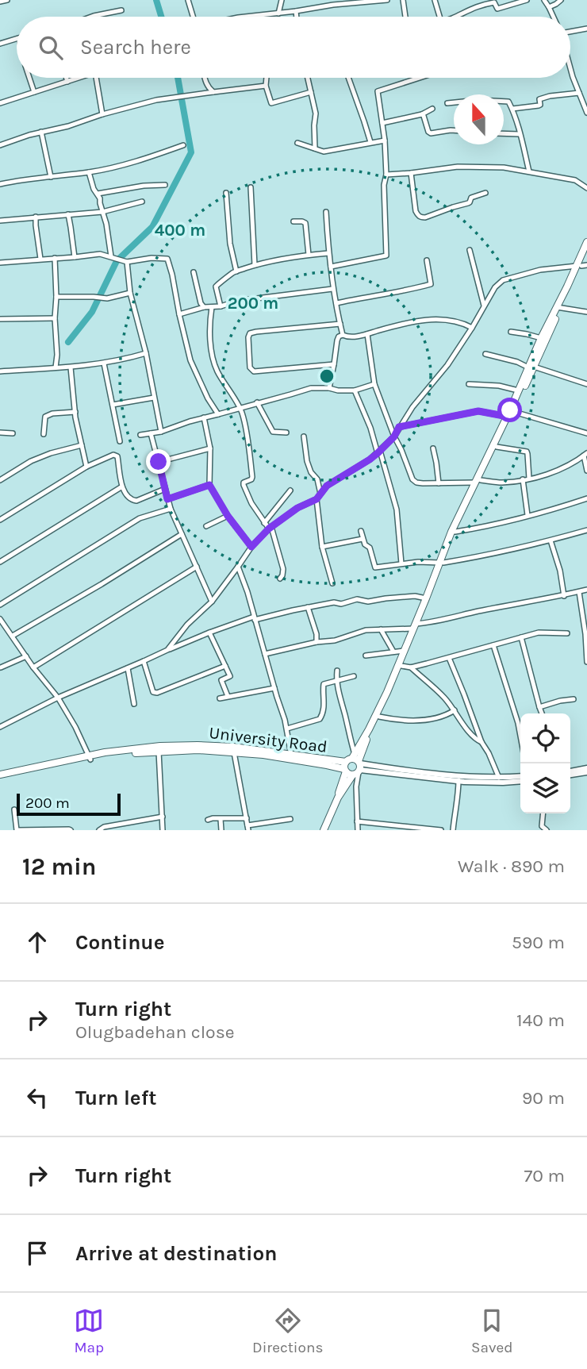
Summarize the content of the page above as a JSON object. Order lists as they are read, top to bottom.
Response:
{
  "streets": {
    "main road": ["University Road"]
  },
  "scale_bar": "200 m",
  "north": "top",
  "page": {
    "search": "Search here",
    "scale": "200 m",
    "heading": ["12 min", "Walk · 890 m"],
    "list": [
      ["Continue", "590 m"],
      ["Turn right", "Olugbadehan close", "140 m"],
      ["Turn left", "90 m"],
      ["Turn right", "70 m"],
      "Arrive at destination"
    ],
    "nav": ["Map", "Directions", "Saved"]
  },
  "rings": ["400 m", "200 m"]
}
